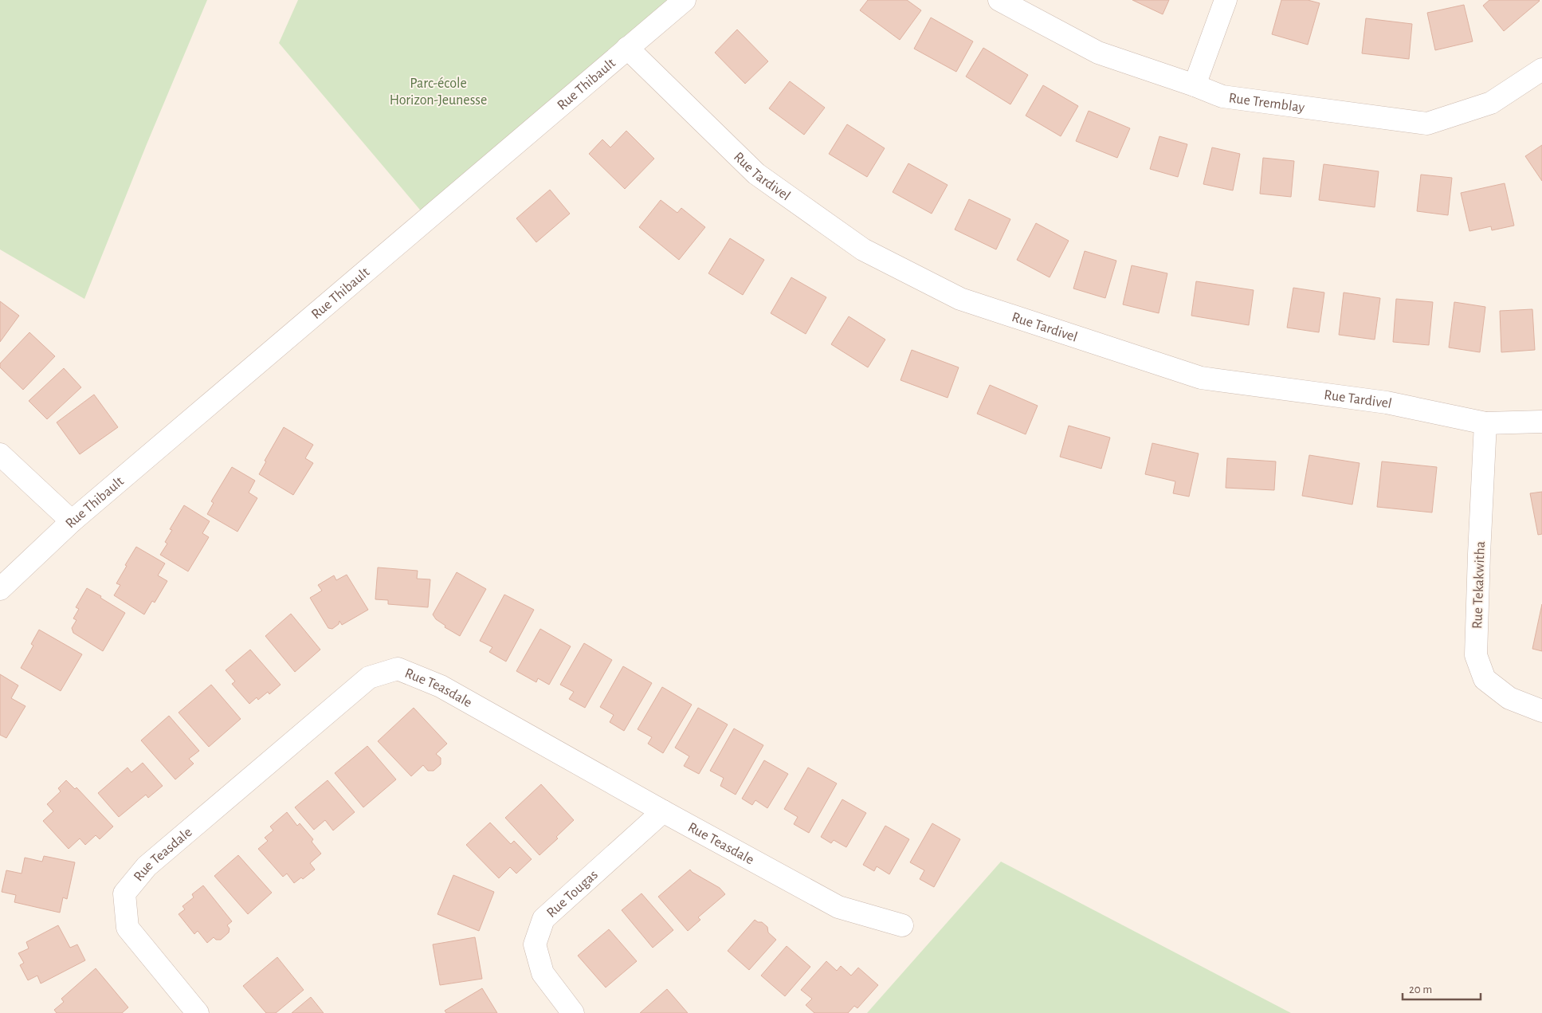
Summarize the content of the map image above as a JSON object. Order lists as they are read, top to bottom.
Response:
{
  "streets": {
    "street": [
      "Rue Thibault",
      "Rue Tremblay",
      "Rue Tardivel",
      "Rue Tekakwitha",
      "Rue Teasdale",
      "Rue Tougas"
    ]
  },
  "crossings": [
    ["Rue Thibault", "Rue Tardivel"],
    ["Rue Tardivel", "Rue Tekakwitha"],
    ["Rue Teasdale", "Rue Tougas"]
  ],
  "parks": ["Parc-école Horizon-Jeunesse"],
  "scale_bar": "20 m"
}
